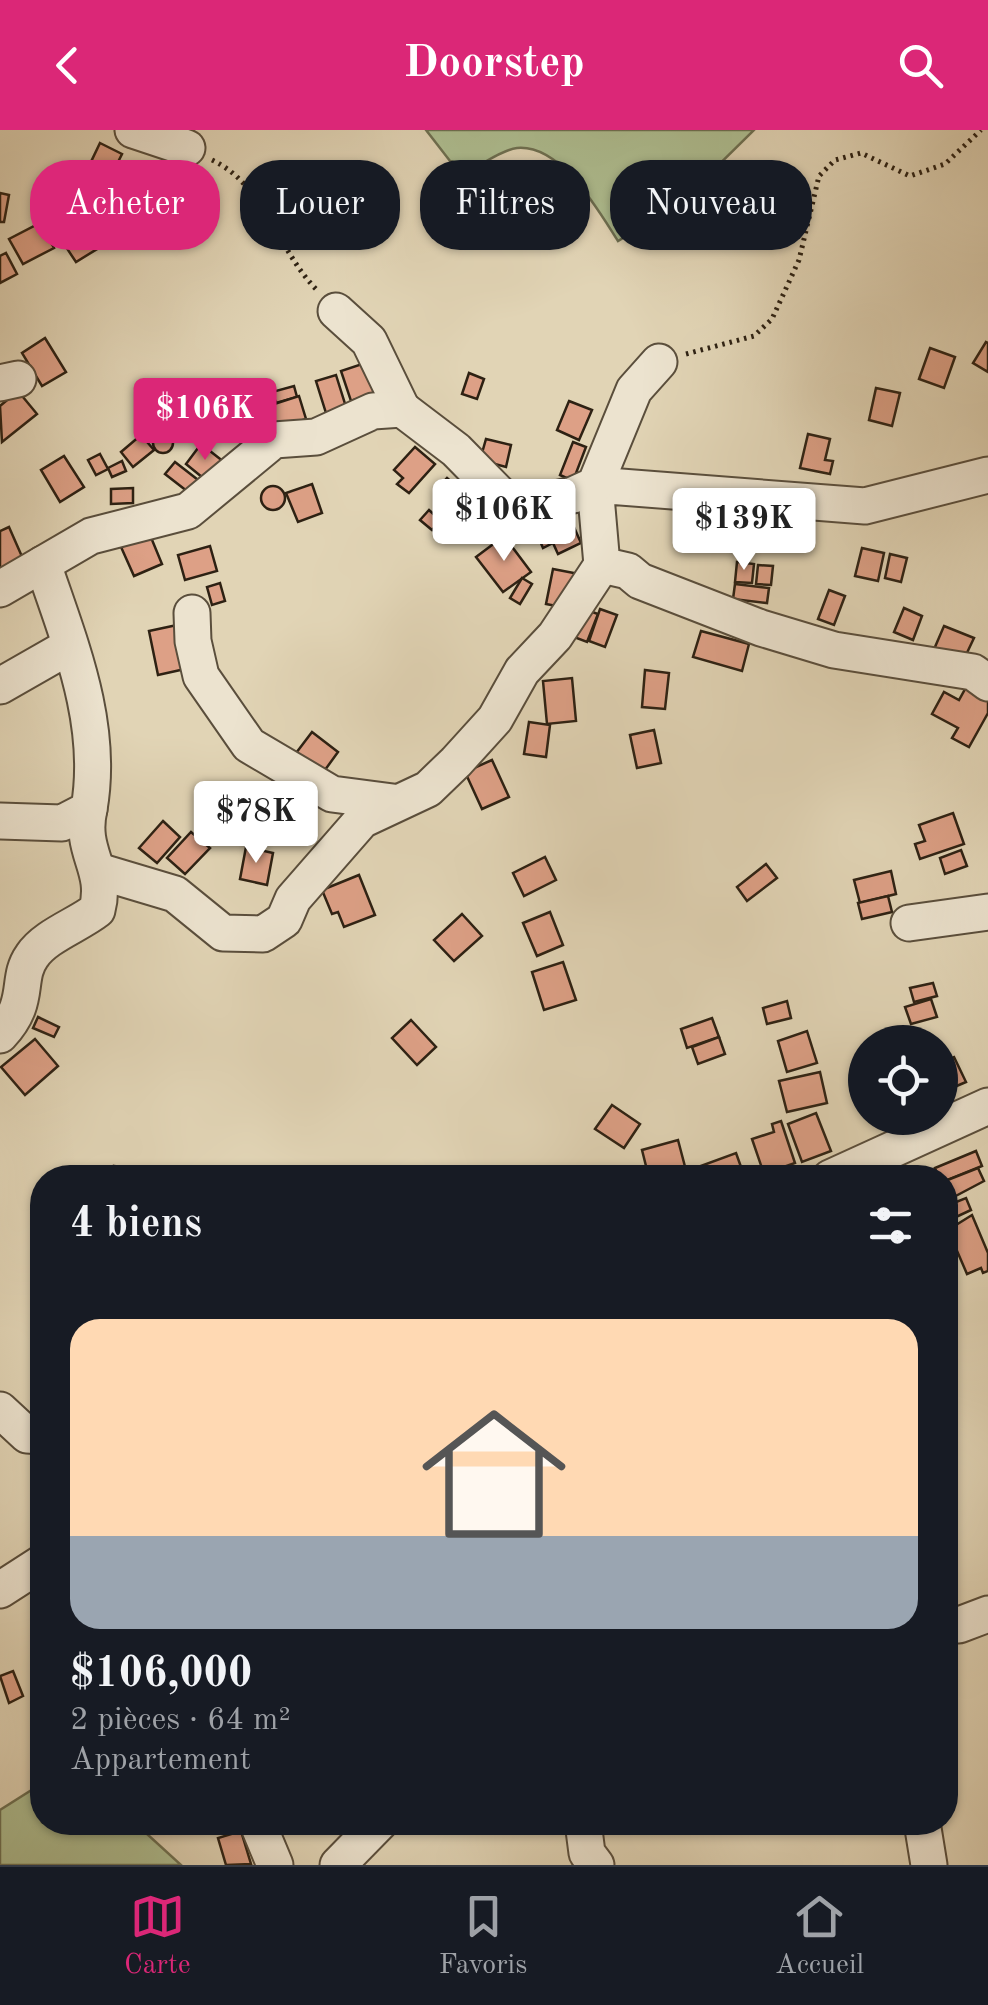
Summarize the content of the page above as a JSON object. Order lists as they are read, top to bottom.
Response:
{
  "page": {
    "header": "Doorstep",
    "chip": [
      "Acheter",
      "Louer",
      "Filtres",
      "Nouveau"
    ],
    "price": [
      "$106K",
      "$106K",
      "$139K",
      "$78K"
    ],
    "heading": "4 biens",
    "list": [
      {
        "name": "$106,000",
        "note": "2 pièces · 64 m² · Appartement"
      }
    ],
    "tabs": ["Carte", "Favoris", "Accueil"]
  }
}
